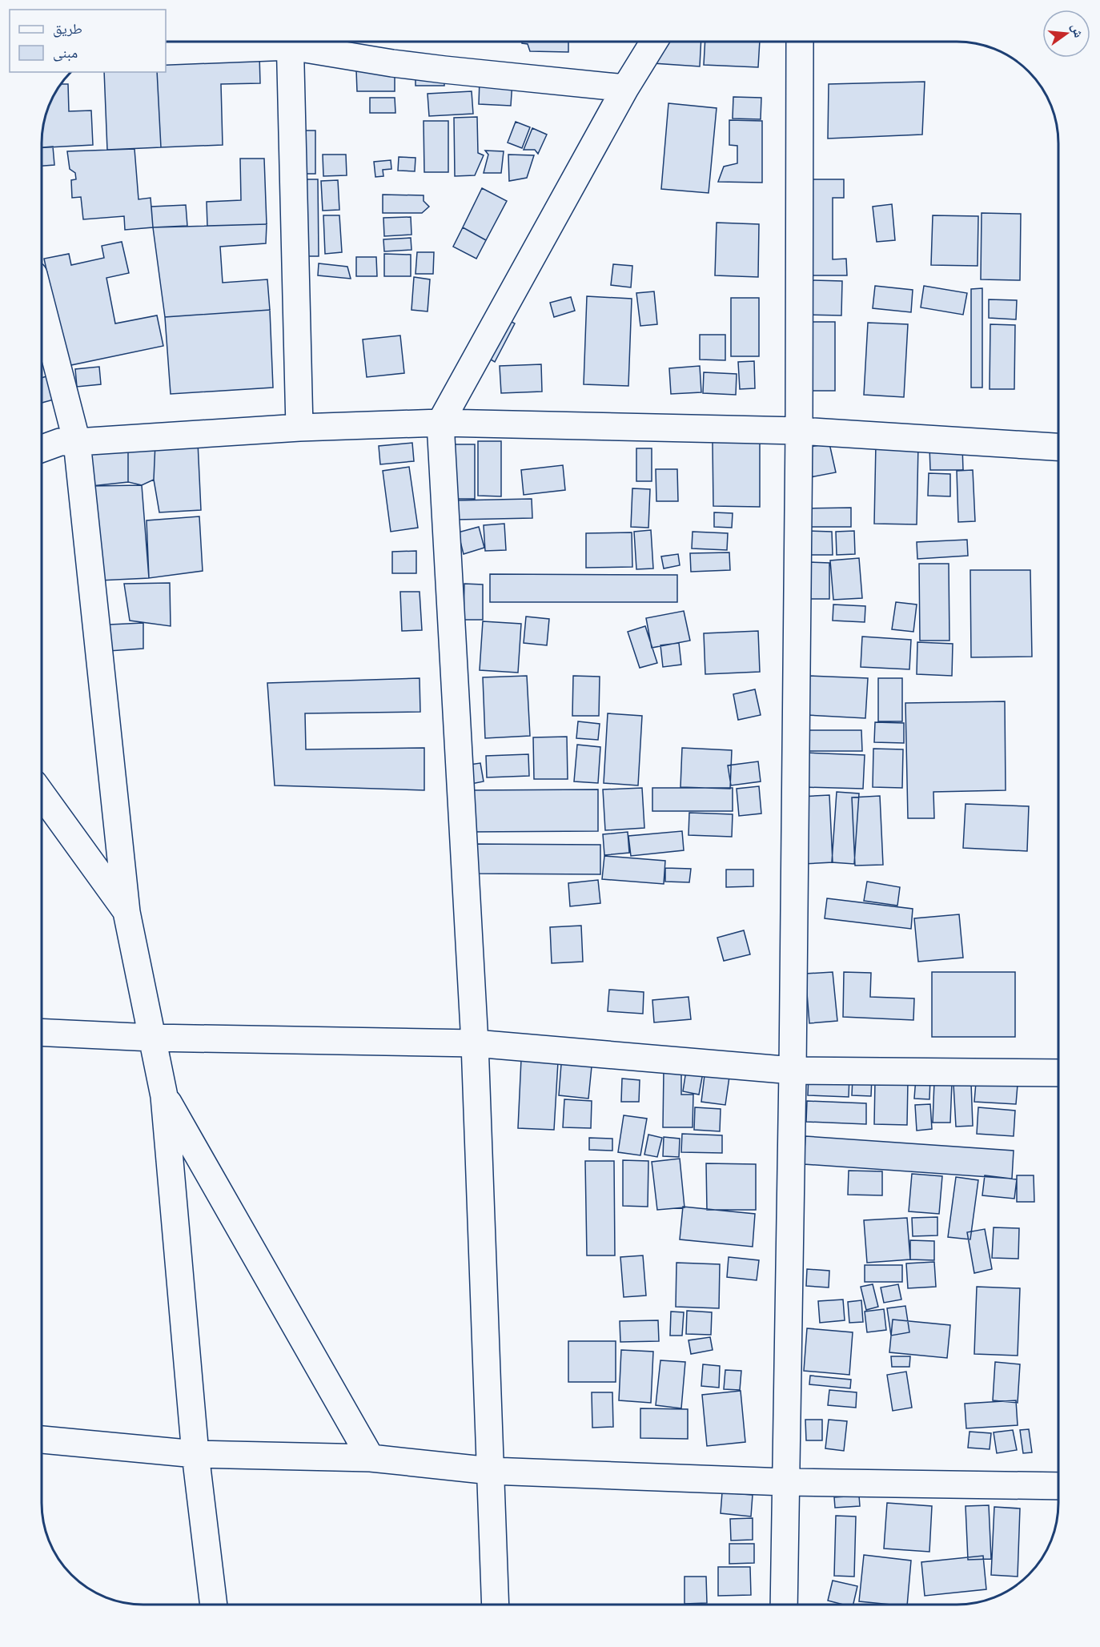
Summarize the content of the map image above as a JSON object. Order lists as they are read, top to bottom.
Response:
{
  "legend": ["طريق", "مبنى"],
  "north": "right"
}
